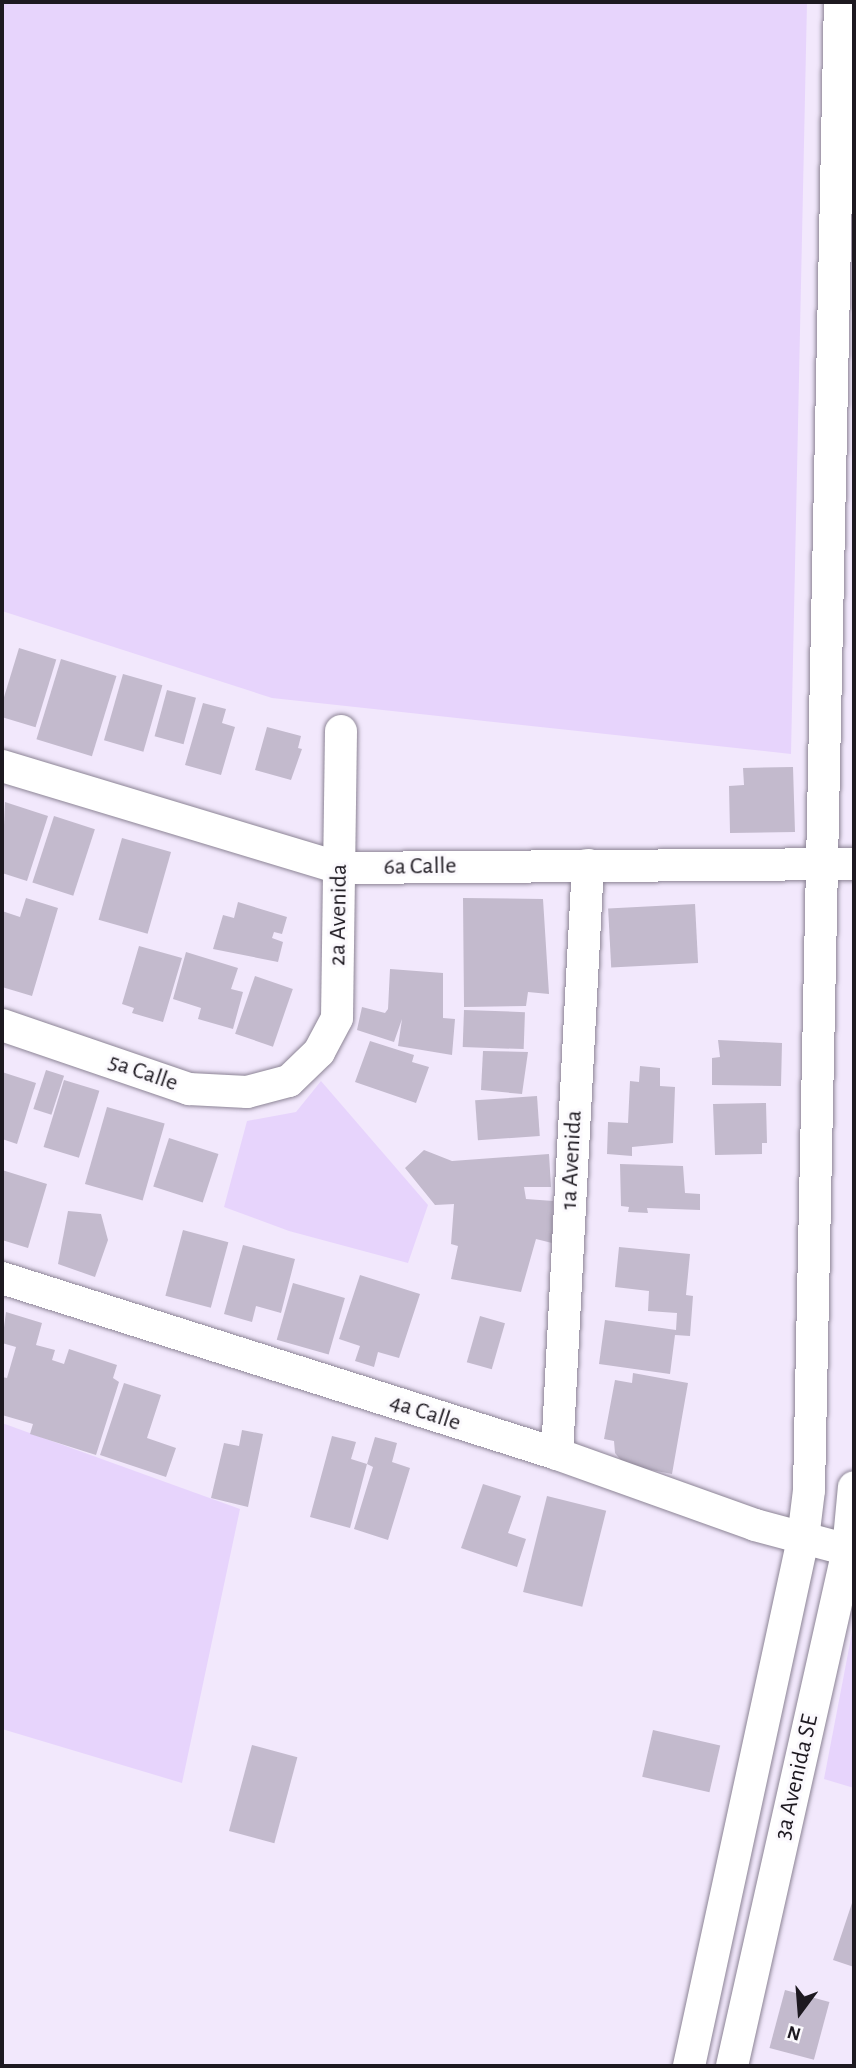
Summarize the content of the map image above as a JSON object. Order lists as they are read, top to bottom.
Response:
{
  "streets": {
    "street": [
      "6a Calle",
      "2a Avenida",
      "5a Calle",
      "1a Avenida",
      "4a Calle",
      "3a Avenida SE"
    ]
  },
  "crossings": [
    ["6a Calle", "2a Avenida"],
    ["6a Calle", "1a Avenida"],
    ["2a Avenida", "5a Calle"],
    ["1a Avenida", "4a Calle"],
    ["4a Calle", "3a Avenida SE"]
  ],
  "north": "bottom"
}
